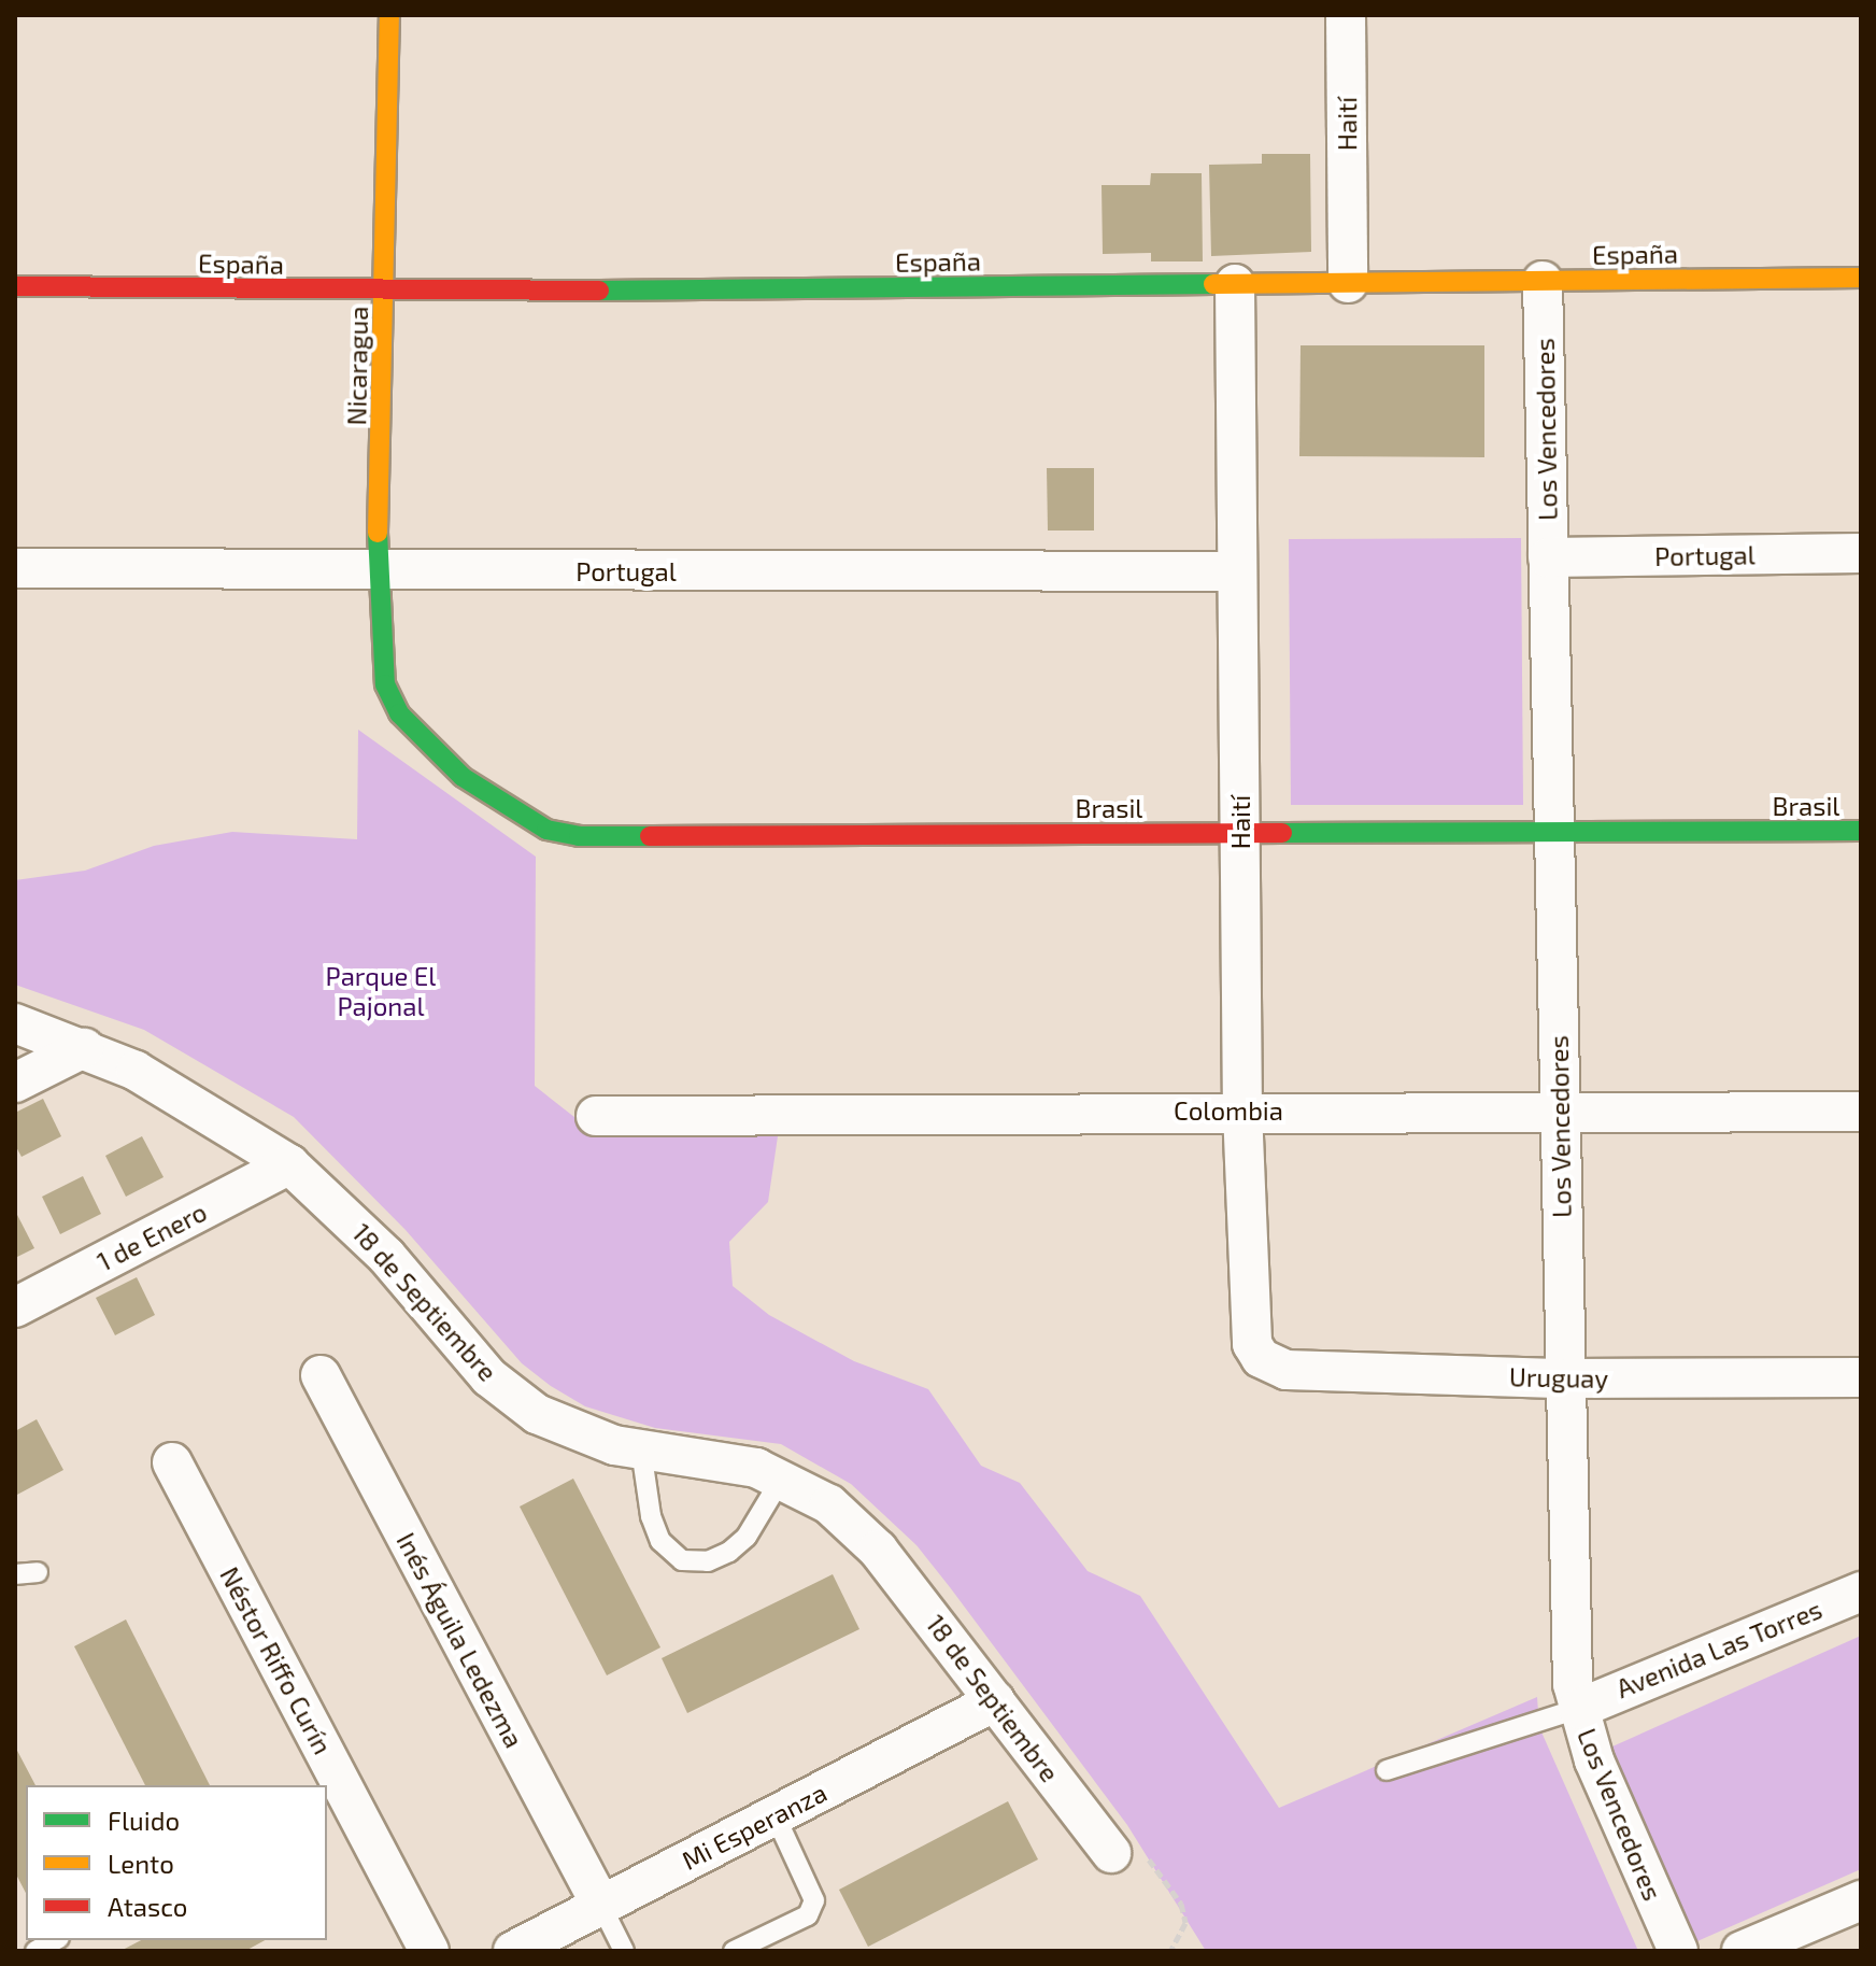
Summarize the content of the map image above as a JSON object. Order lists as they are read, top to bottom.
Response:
{
  "streets": {
    "street": [
      "Haití",
      "España",
      "Nicaragua",
      "Los Vencedores",
      "Portugal",
      "Brasil",
      "Colombia",
      "1 de Enero",
      "18 de Septiembre",
      "Uruguay",
      "Inés Águila Ledezma",
      "Avenida Las Torres",
      "Néstor Riffo Curín",
      "Mi Esperanza"
    ]
  },
  "crossings": [
    ["Haití", "España"],
    ["Haití", "Portugal"],
    ["Haití", "Brasil"],
    ["Haití", "Colombia"],
    ["Haití", "Uruguay"],
    ["España", "Nicaragua"],
    ["España", "Los Vencedores"],
    ["Nicaragua", "Portugal"],
    ["Nicaragua", "Brasil"],
    ["Los Vencedores", "Portugal"],
    ["Los Vencedores", "Brasil"],
    ["Los Vencedores", "Colombia"],
    ["Los Vencedores", "Uruguay"],
    ["Los Vencedores", "Avenida Las Torres"],
    ["1 de Enero", "18 de Septiembre"],
    ["18 de Septiembre", "Mi Esperanza"],
    ["Inés Águila Ledezma", "Mi Esperanza"]
  ],
  "parks": ["Parque El Pajonal"],
  "legend": ["Fluido", "Lento", "Atasco"]
}
